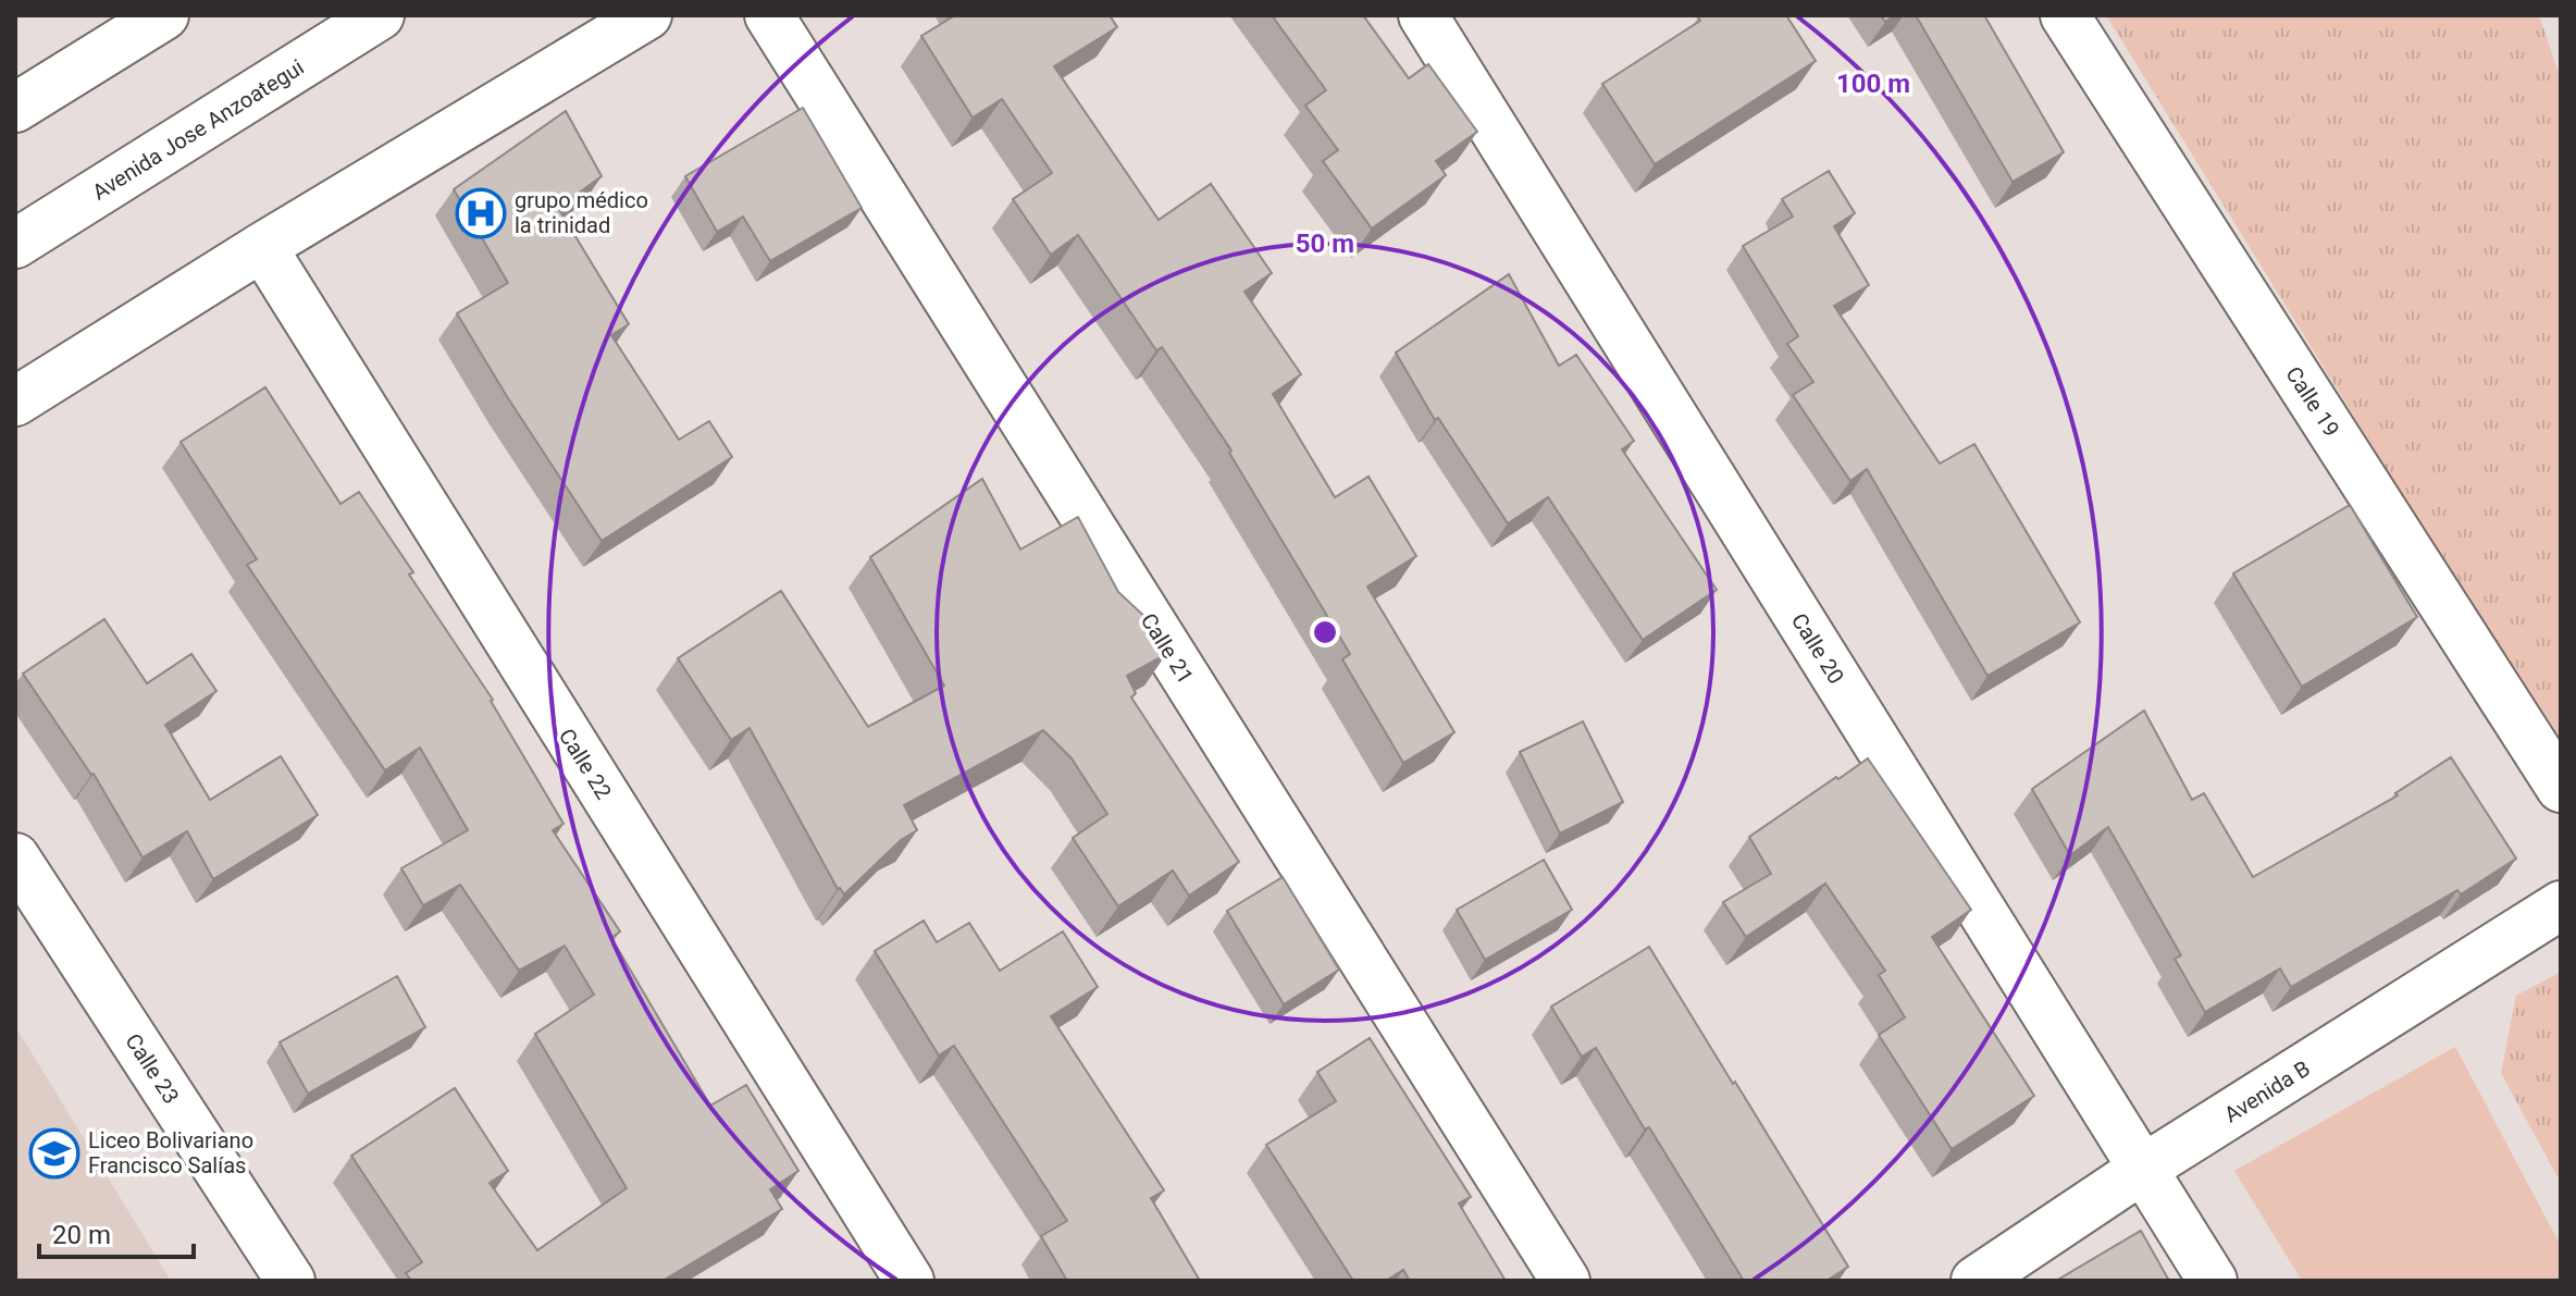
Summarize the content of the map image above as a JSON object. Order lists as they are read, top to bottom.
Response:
{
  "streets": {
    "street": [
      "Avenida Jose Anzoategui",
      "Calle 19",
      "Calle 21",
      "Calle 20",
      "Calle 22",
      "Calle 23",
      "Avenida B"
    ]
  },
  "crossings": [
    ["Calle 20", "Avenida B"]
  ],
  "places": {
    "hospital": ["grupo médico la trinidad"],
    "school or university": ["Liceo Bolivariano Francisco Salías"]
  },
  "scale_bar": "20 m",
  "rings": ["100 m", "50 m"]
}
